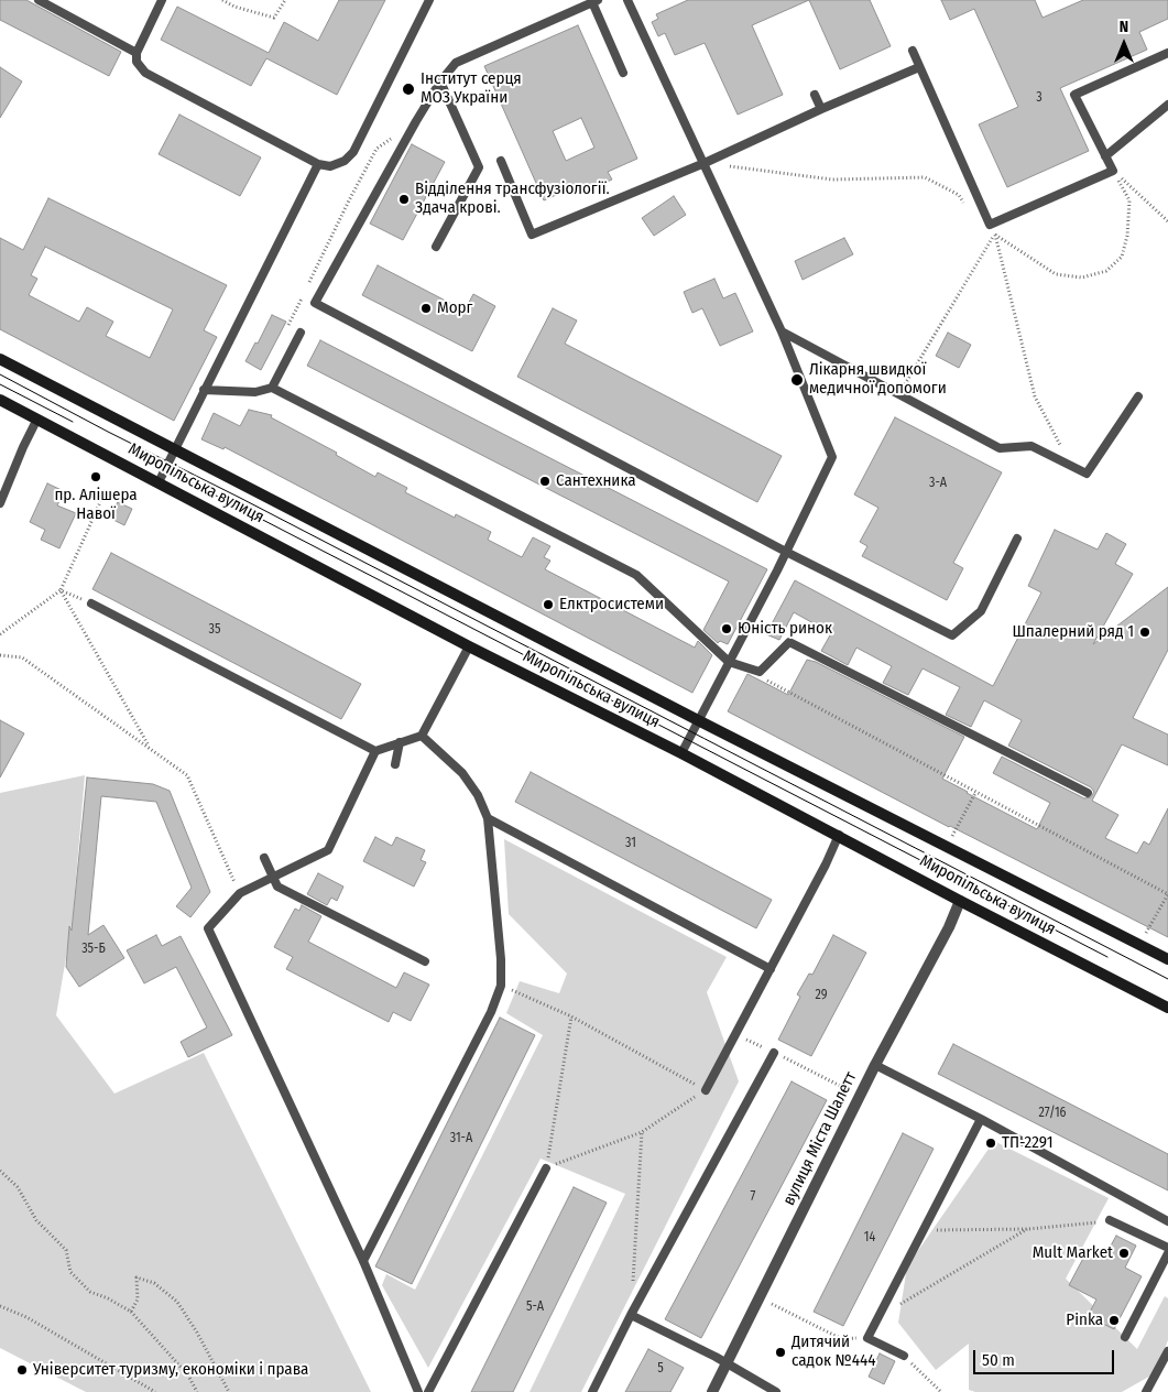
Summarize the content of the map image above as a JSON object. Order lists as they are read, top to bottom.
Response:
{
  "streets": {
    "street": ["Миропільська вулиця", "вулиця Міста Шалетт"]
  },
  "crossings": [
    ["Миропільська вулиця", "вулиця Міста Шалетт"]
  ],
  "places": [
    "Інститут серця МОЗ України",
    "Відділення трансфузіології. Здача крові.",
    "Морг",
    "Лікарня швидкої медичної допомоги",
    "пр. Алішера Навої",
    "Сантехника",
    "Елктросистеми",
    "Юність ринок",
    "Шпалерний ряд 1",
    "ТП-2291",
    "Mult Market",
    "Pinka",
    "Дитячий садок №444",
    "Університет туризму, економіки і права"
  ],
  "house_numbers": [
    "3",
    "3-А",
    "35",
    "31",
    "35-Б",
    "29",
    "27/16",
    "31-А",
    "7",
    "14",
    "5-А",
    "5"
  ],
  "scale_bar": "50 m",
  "north": "top"
}
